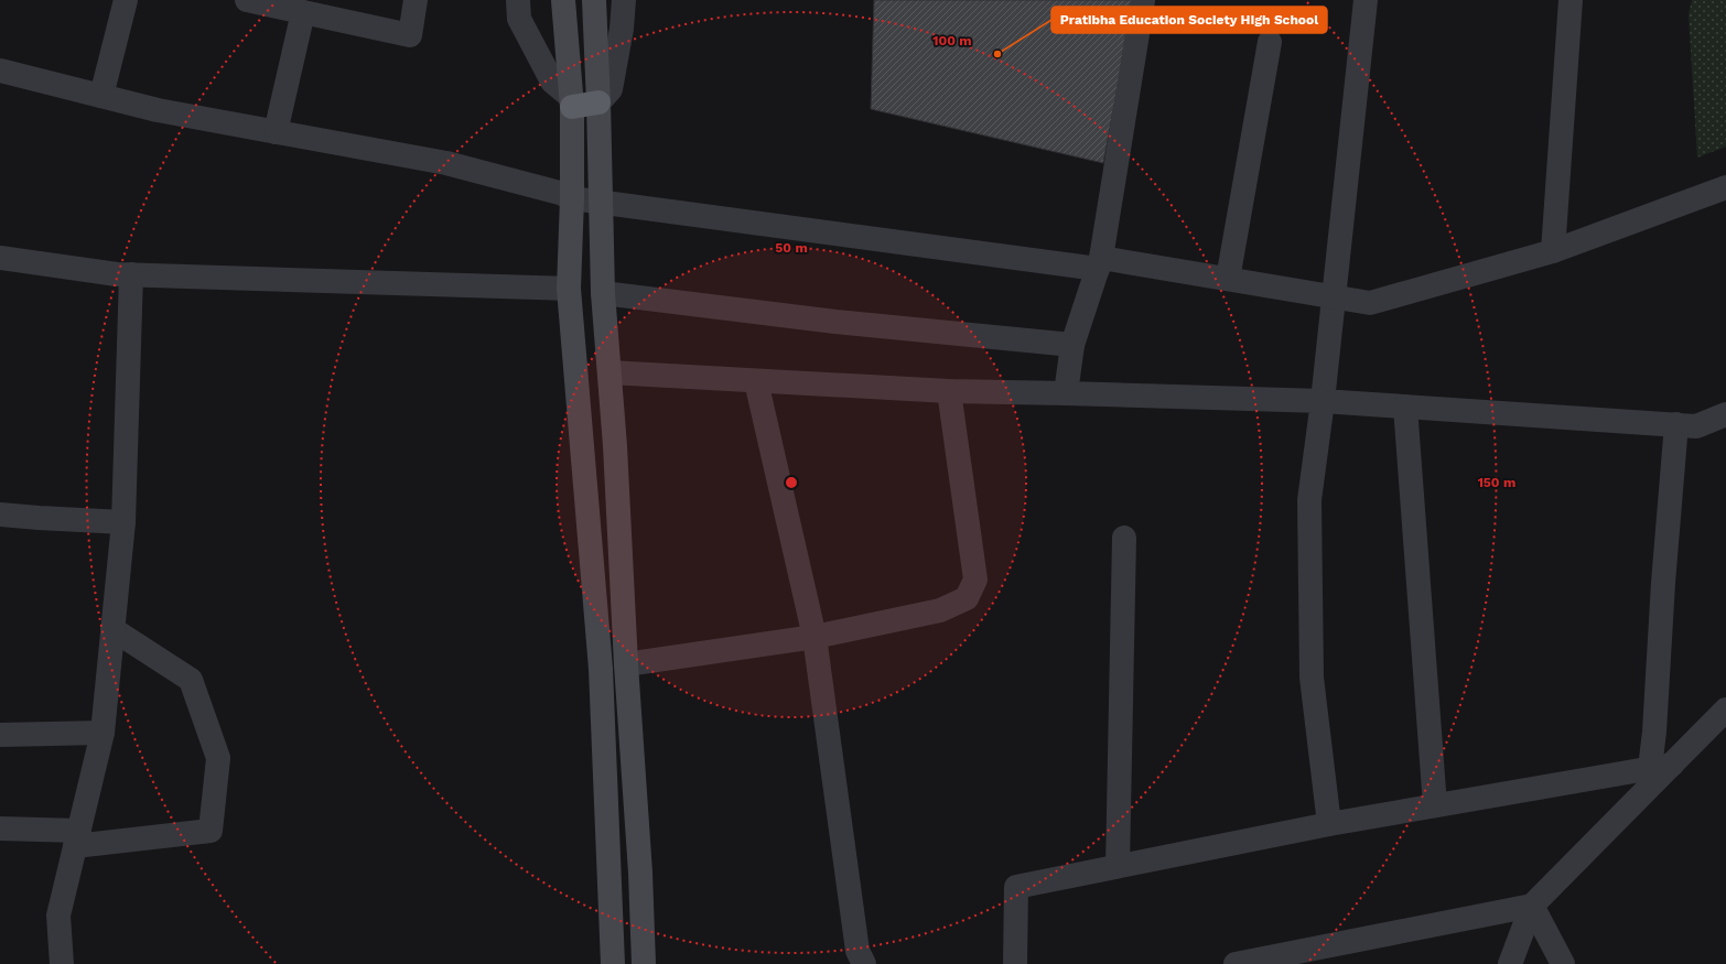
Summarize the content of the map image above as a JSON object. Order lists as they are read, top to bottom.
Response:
{
  "places": ["Pratibha Education Society HIgh School"],
  "rings": ["100 m", "50 m", "150 m"]
}
